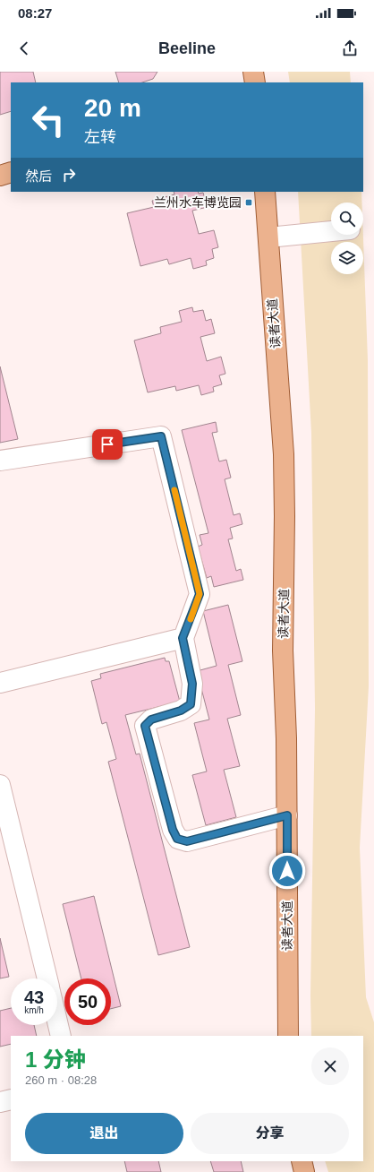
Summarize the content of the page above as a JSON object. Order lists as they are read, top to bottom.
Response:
{
  "streets": {
    "main road": ["读者大道"]
  },
  "places": {
    "transit": ["兰州水车博览园"]
  },
  "page": {
    "status": "08:27",
    "header": "Beeline",
    "turn": ["20 m", "左转"],
    "then": "然后",
    "speed": "43 km/h",
    "limit": "50",
    "heading": ["1 分钟", "260 m · 08:28"],
    "buttons": ["退出", "分享"]
  }
}
